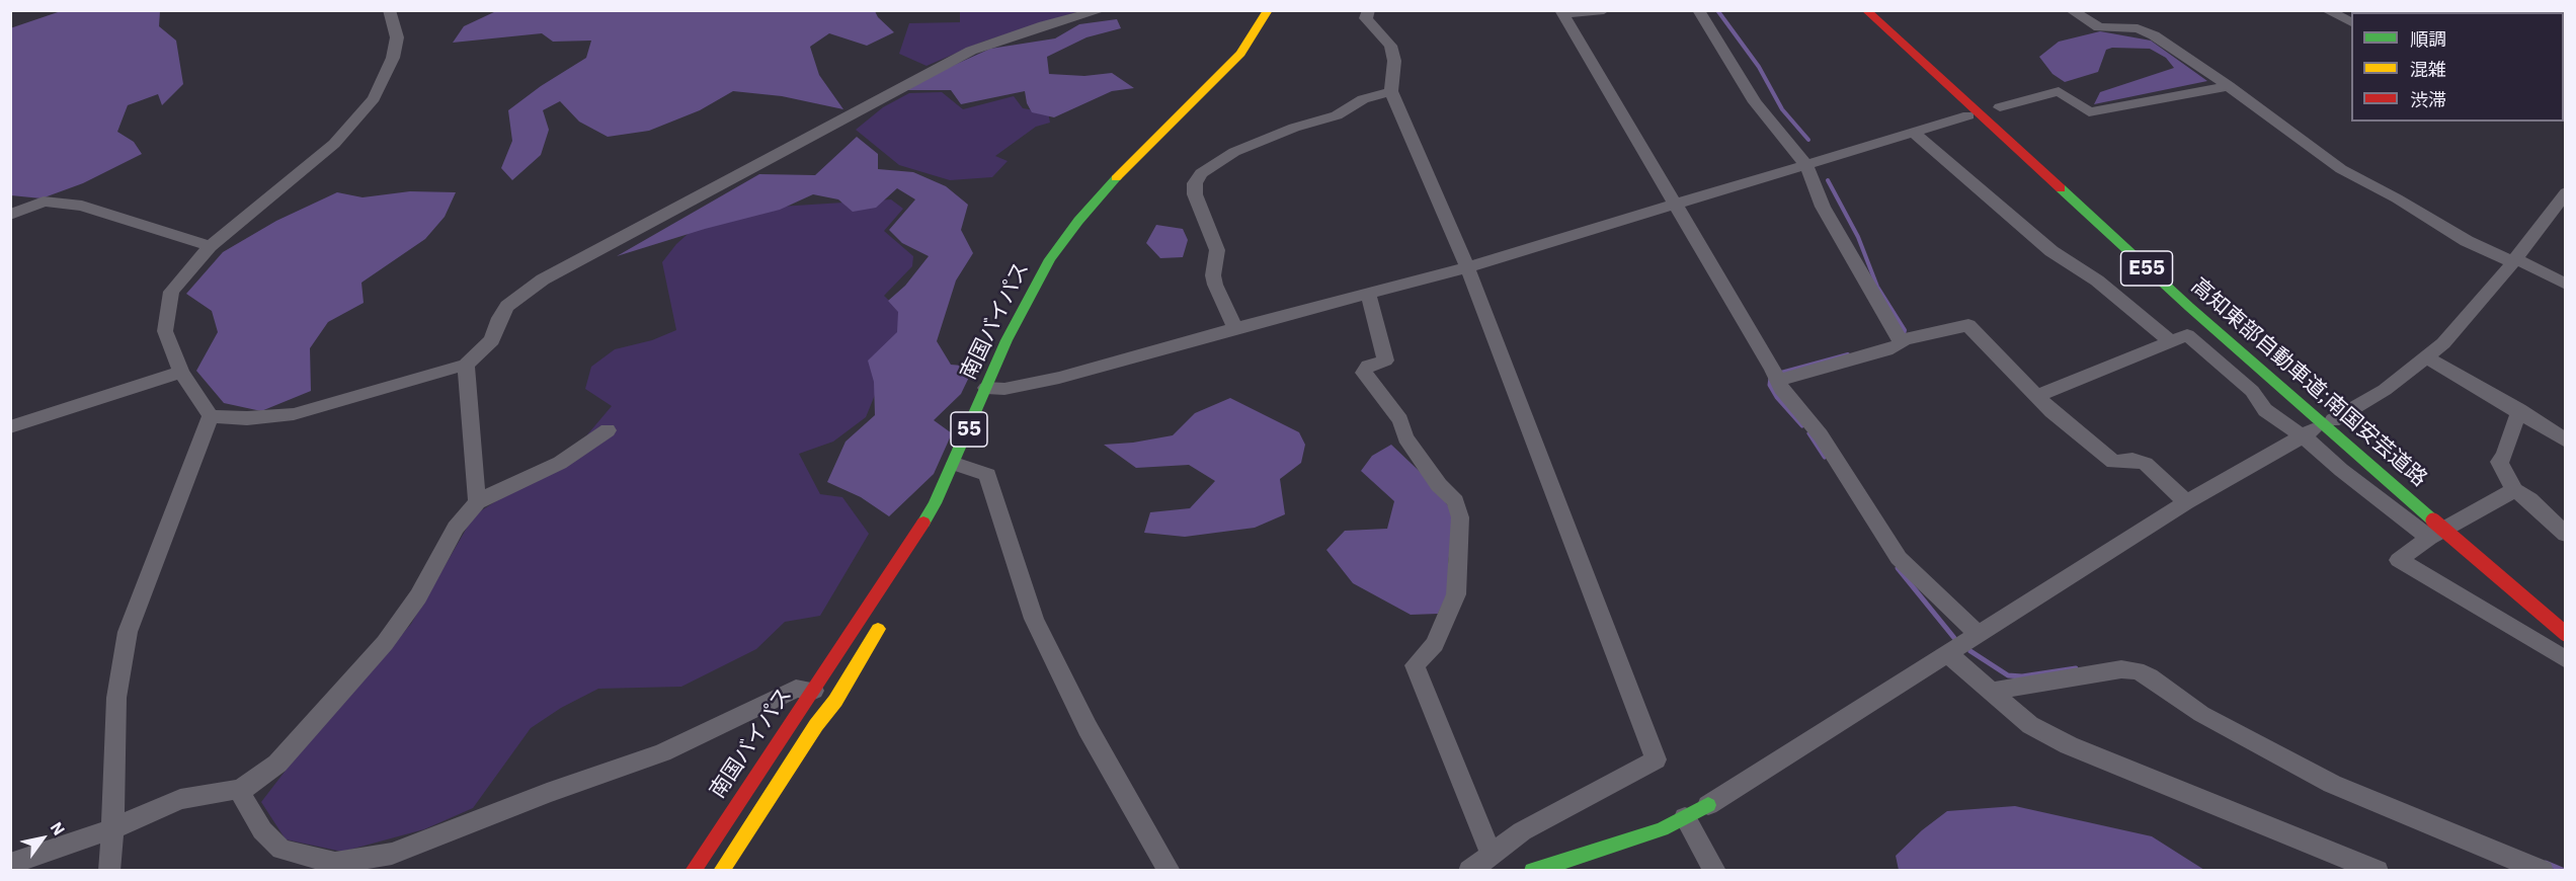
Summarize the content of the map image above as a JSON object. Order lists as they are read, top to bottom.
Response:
{
  "streets": {
    "main road": [
      "E55",
      "南国バイパス",
      "高知東部自動車道;南国安芸道路",
      "55"
    ]
  },
  "legend": ["順調", "混雑", "渋滞"],
  "north": "top right"
}
